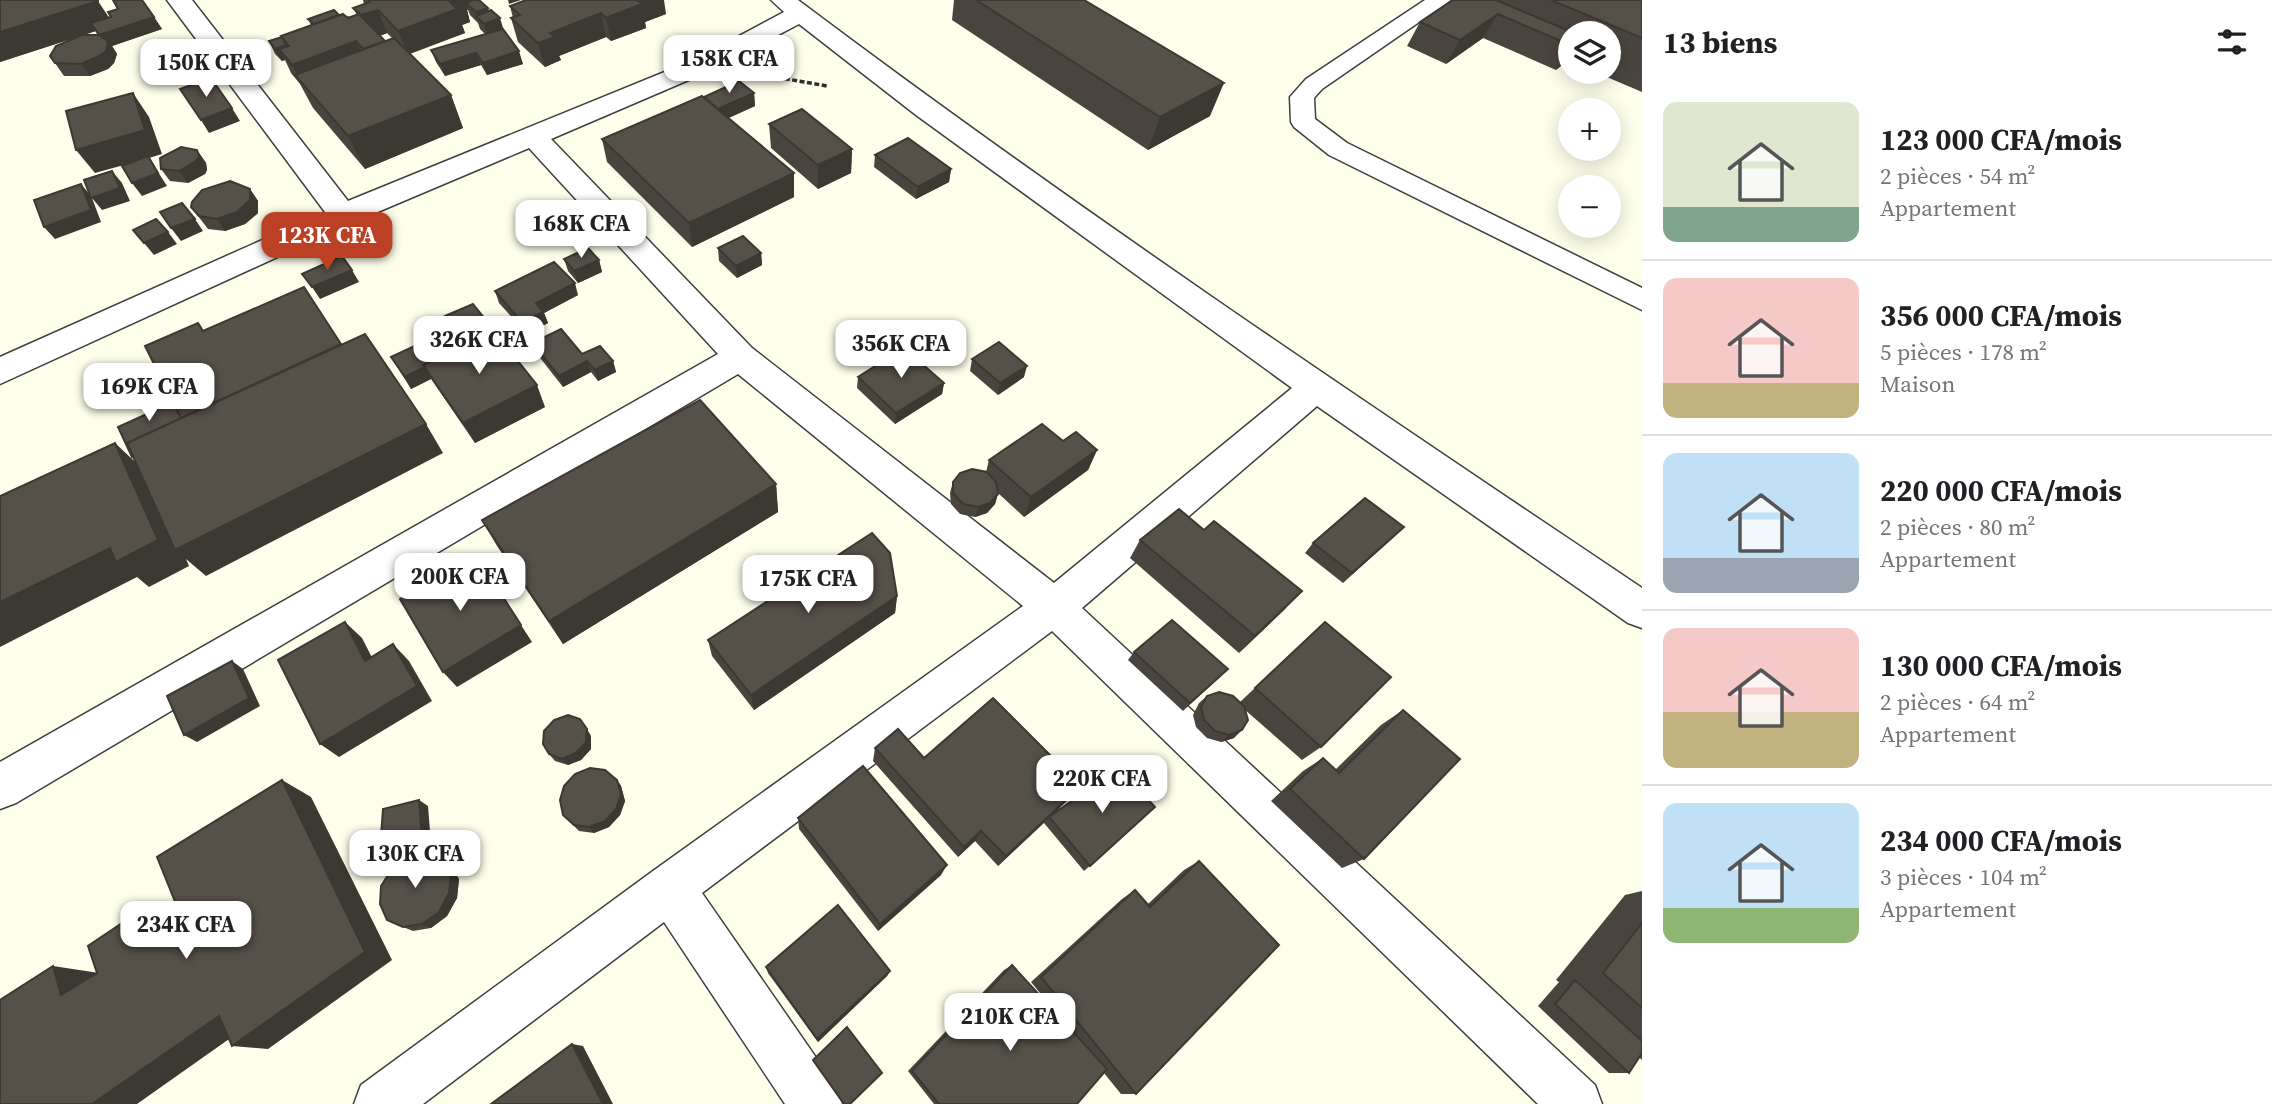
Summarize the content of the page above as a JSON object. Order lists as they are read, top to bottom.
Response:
{
  "page": {
    "heading": "13 biens",
    "map_buttons": ["+", "−"],
    "price": [
      "158K CFA",
      "150K CFA",
      "168K CFA",
      "123K CFA",
      "326K CFA",
      "356K CFA",
      "169K CFA",
      "200K CFA",
      "175K CFA",
      "220K CFA",
      "130K CFA",
      "234K CFA",
      "210K CFA"
    ],
    "list": [
      {
        "name": "123 000 CFA/mois",
        "note": "2 pièces · 54 m² · Appartement"
      },
      {
        "name": "356 000 CFA/mois",
        "note": "5 pièces · 178 m² · Maison"
      },
      {
        "name": "220 000 CFA/mois",
        "note": "2 pièces · 80 m² · Appartement"
      },
      {
        "name": "130 000 CFA/mois",
        "note": "2 pièces · 64 m² · Appartement"
      },
      {
        "name": "234 000 CFA/mois",
        "note": "3 pièces · 104 m² · Appartement"
      }
    ]
  }
}
